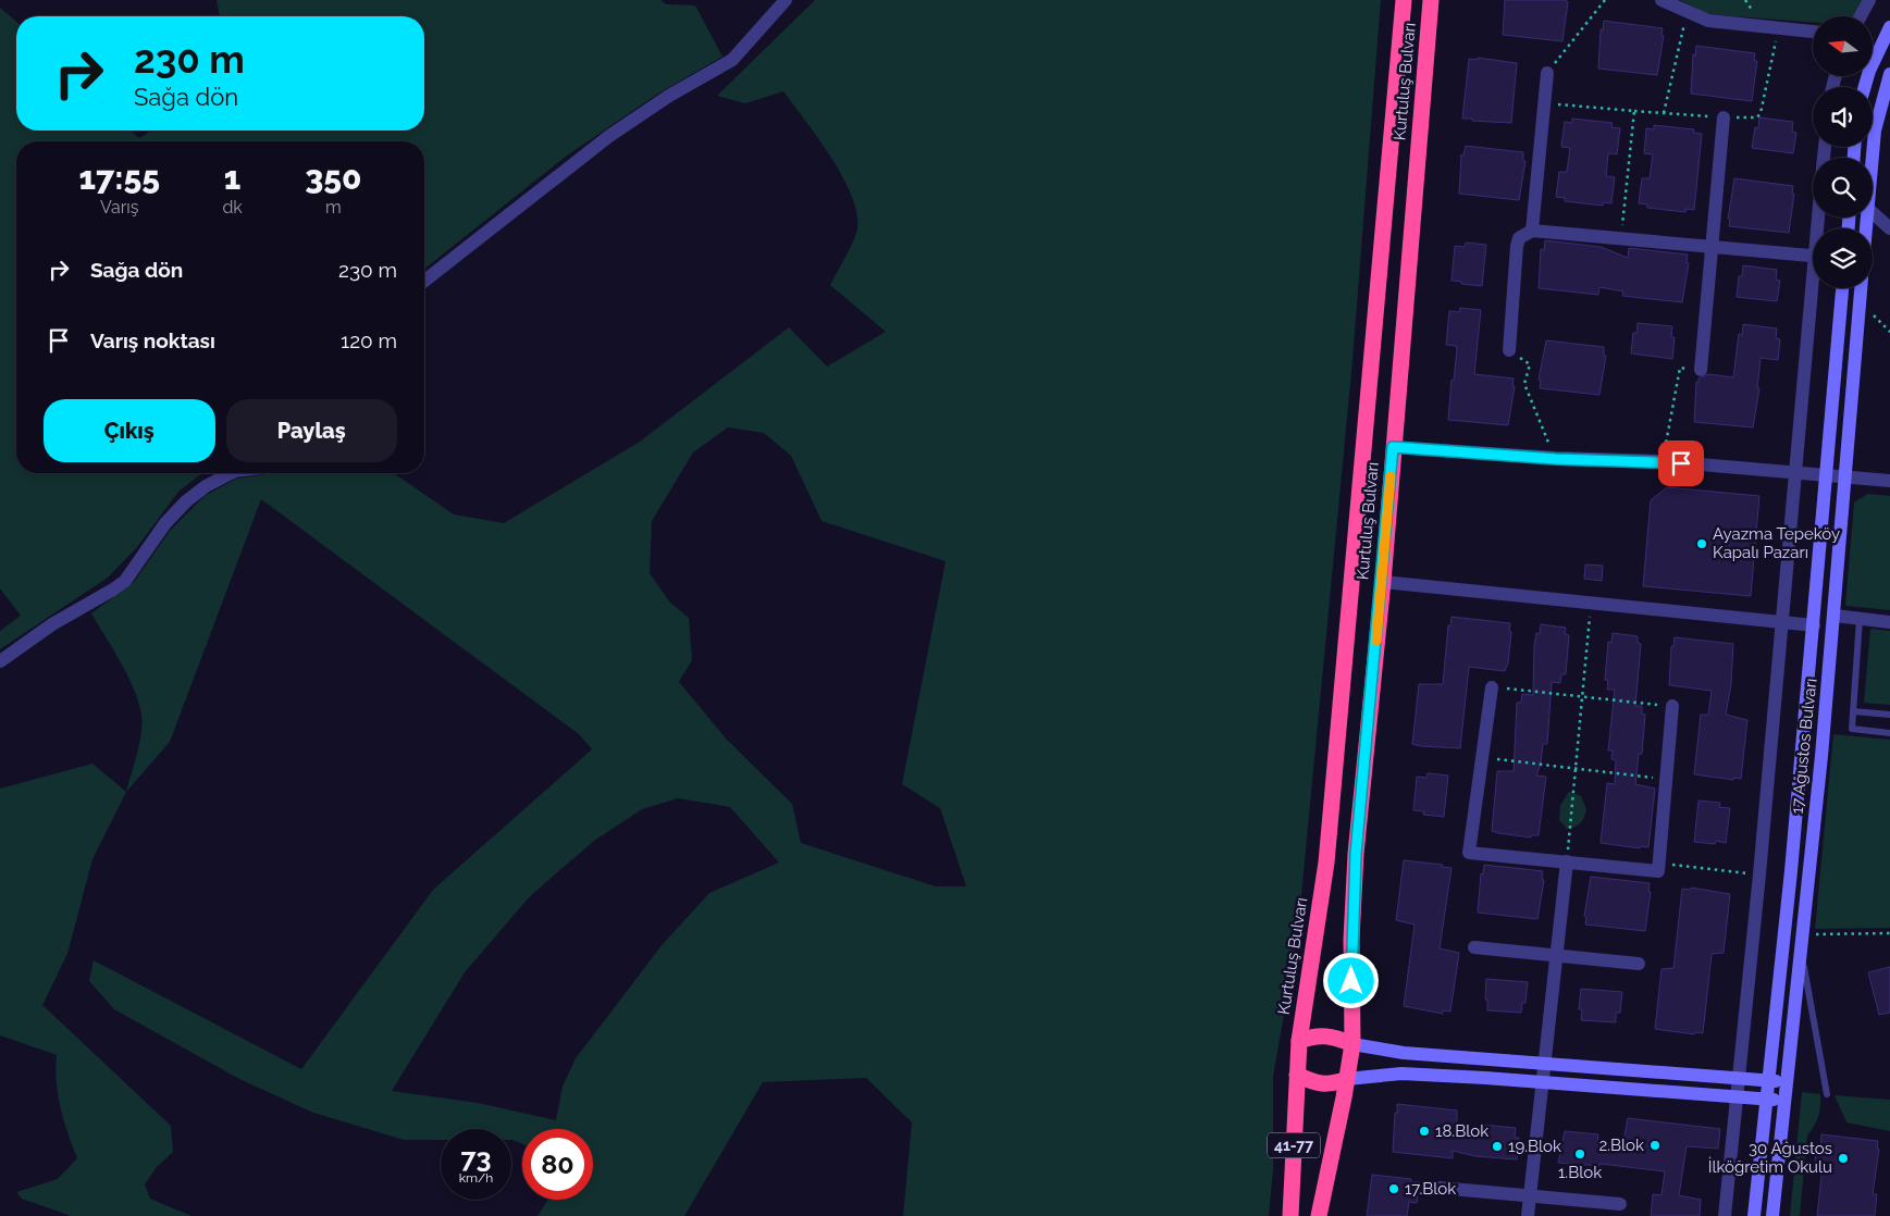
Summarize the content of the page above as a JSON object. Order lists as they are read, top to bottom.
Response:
{
  "streets": {
    "highway": ["Kurtuluş Bulvarı", "41-77"],
    "main road": ["17 Ağustos Bulvarı"]
  },
  "crossings": [
    ["Kurtuluş Bulvarı", "41-77"]
  ],
  "places": [
    "Ayazma Tepeköy Kapalı Pazarı",
    "18.Blok",
    "2.Blok",
    "19.Blok",
    "1.Blok",
    "30 Ağustos İlköğretim Okulu",
    "17.Blok"
  ],
  "north": "left",
  "page": {
    "turn": ["230 m", "Sağa dön"],
    "eta": [
      "17:55",
      "Varış",
      "1",
      "dk",
      "350",
      "m"
    ],
    "list": [
      {
        "name": "Sağa dön",
        "value": "230 m"
      },
      {
        "name": "Varış noktası",
        "value": "120 m"
      }
    ],
    "buttons": ["Çıkış", "Paylaş"],
    "speed": "73 km/h",
    "limit": "80"
  }
}
